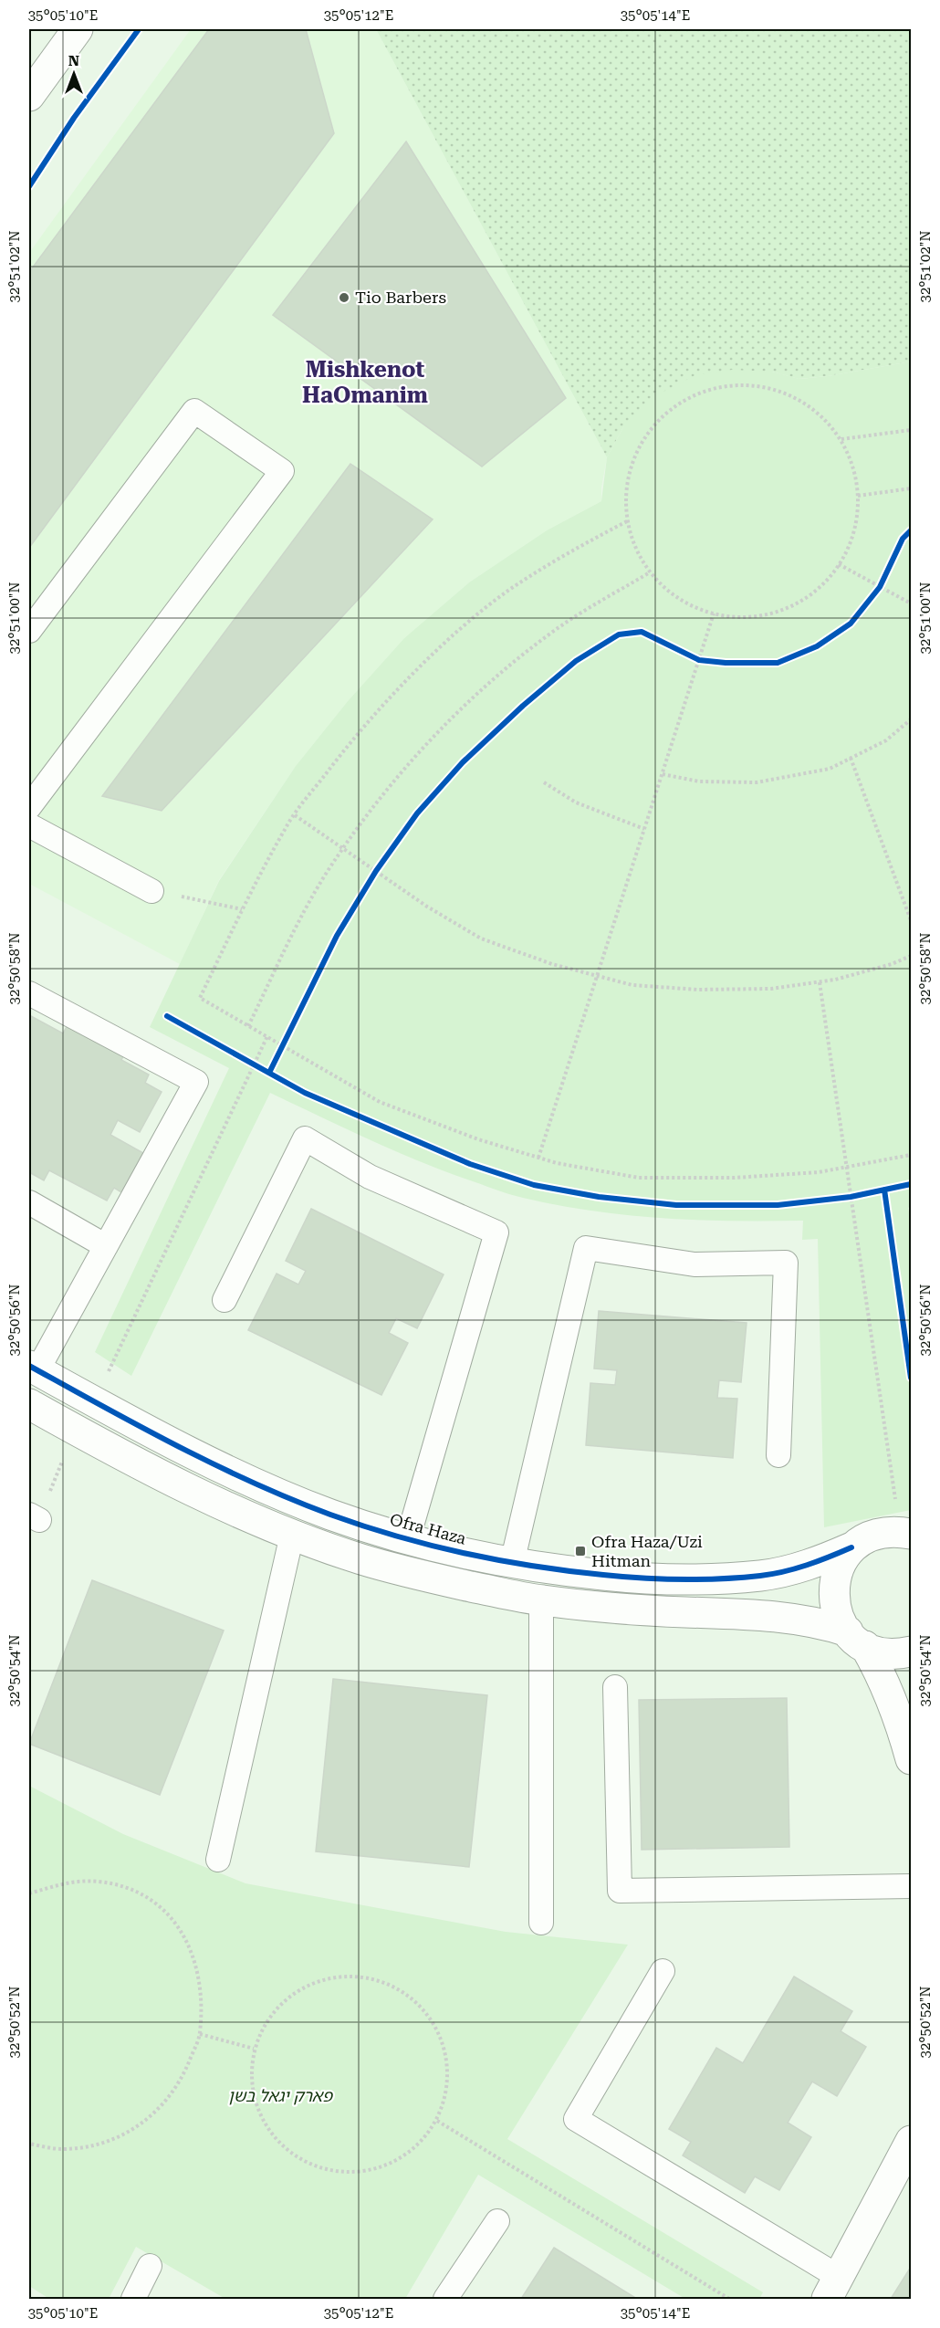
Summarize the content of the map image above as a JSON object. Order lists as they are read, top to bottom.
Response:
{
  "streets": {
    "street": ["Ofra Haza"]
  },
  "districts": ["Mishkenot HaOmanim"],
  "parks": ["פארק יגאל בשן"],
  "places": {
    "other": ["Tio Barbers"],
    "transit": ["Ofra Haza/Uzi Hitman"]
  },
  "north": "top",
  "coordinates": [
    "35°05'10\"E",
    "35°05'12\"E",
    "35°05'14\"E",
    "32°51'02\"N",
    "32°51'00\"N",
    "32°50'58\"N",
    "32°50'56\"N",
    "32°50'54\"N",
    "32°50'52\"N"
  ]
}
